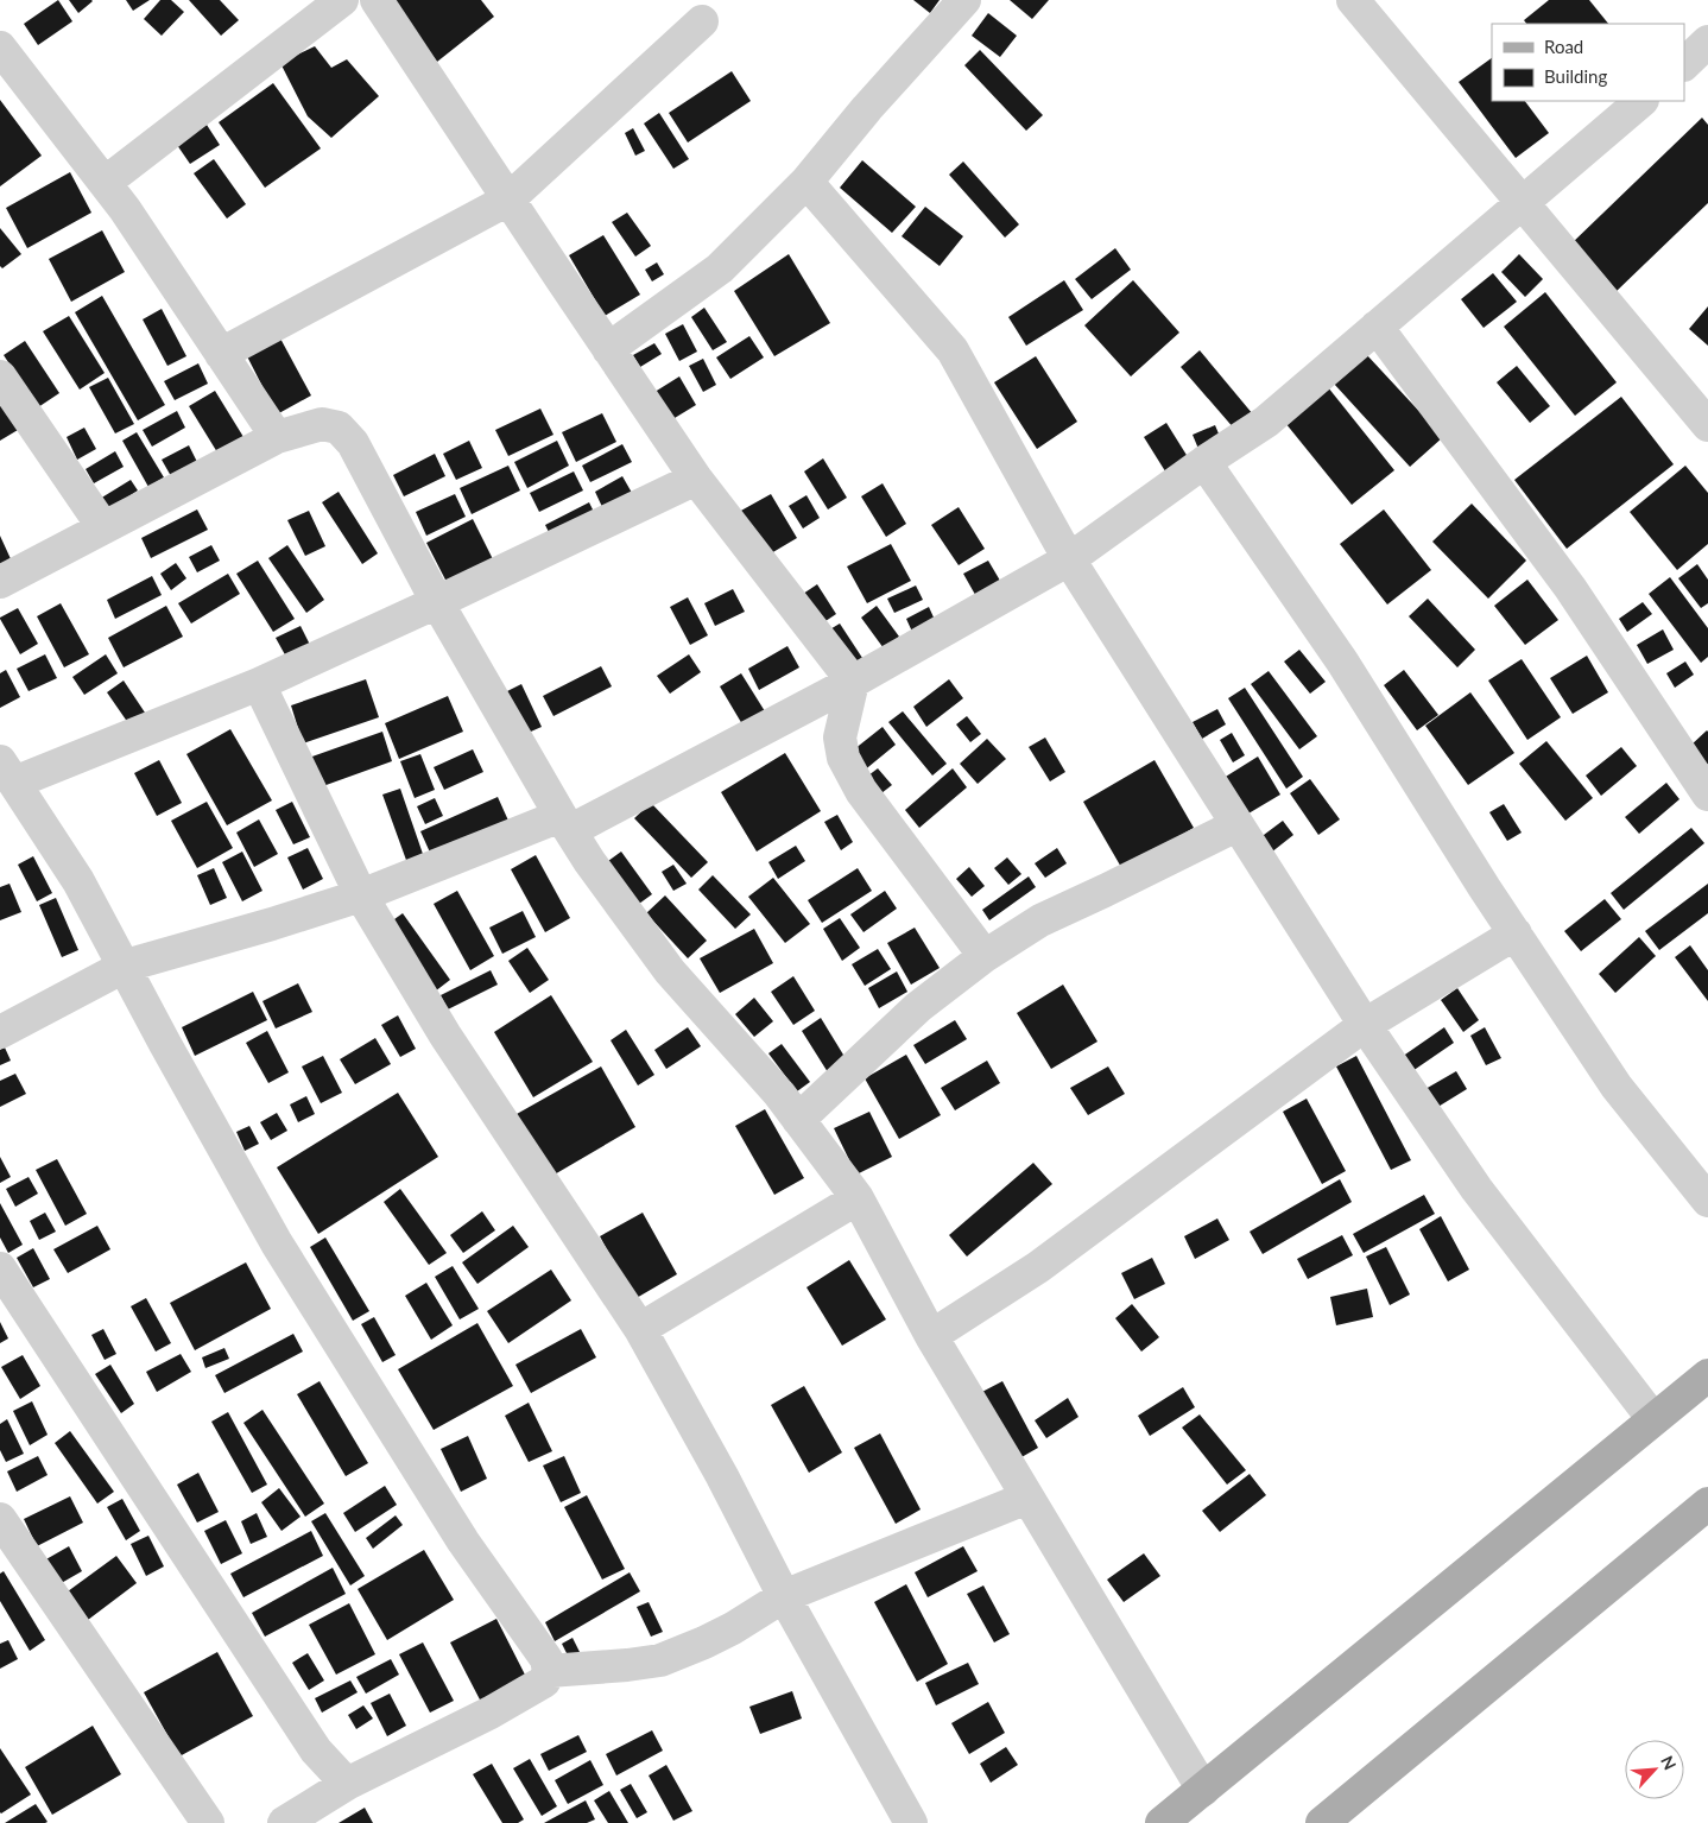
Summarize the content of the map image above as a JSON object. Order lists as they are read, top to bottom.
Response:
{
  "legend": ["Road", "Building"],
  "north": "top right"
}
